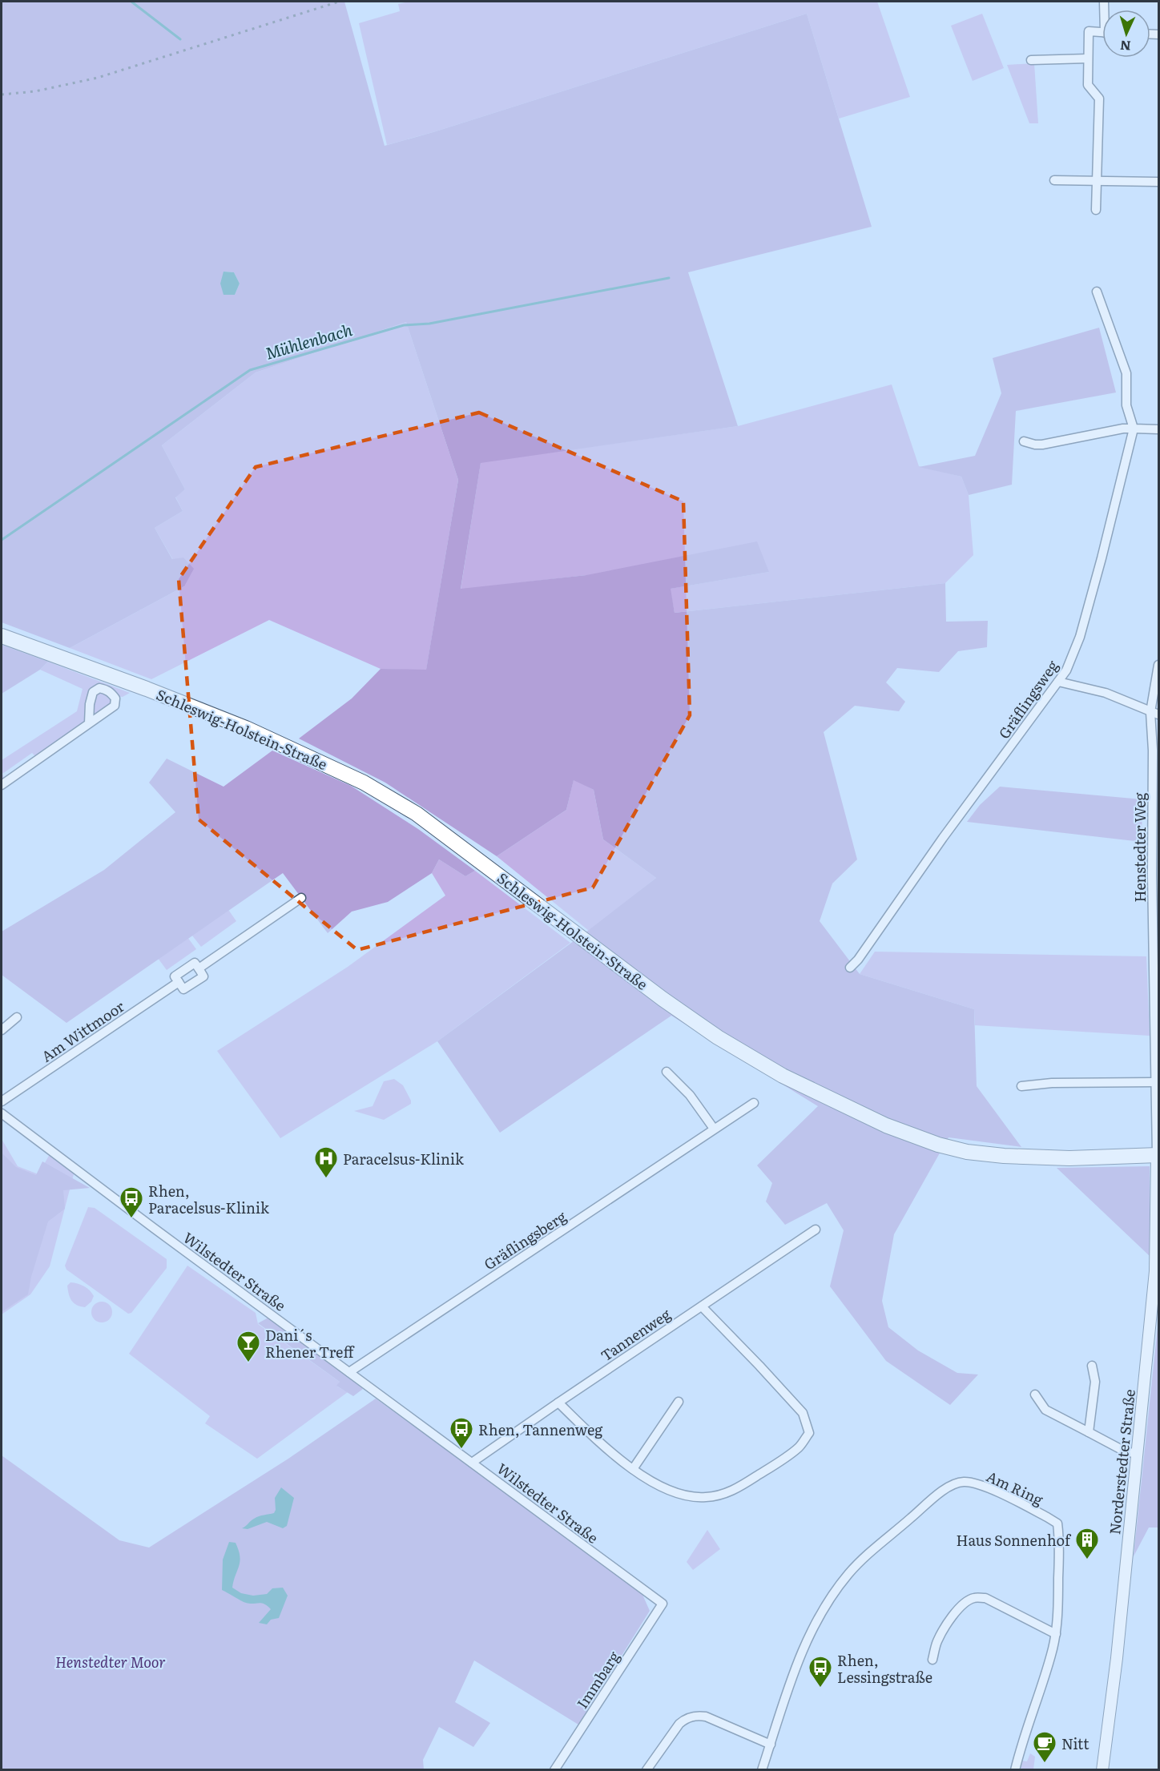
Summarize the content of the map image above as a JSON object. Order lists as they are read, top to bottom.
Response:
{
  "streets": {
    "main road": ["Schleswig-Holstein-Straße"],
    "street": [
      "Gräflingsweg",
      "Henstedter Weg",
      "Am Wittmoor",
      "Gräflingsberg",
      "Wilstedter Straße",
      "Tannenweg",
      "Norderstedter Straße",
      "Am Ring",
      "Immbarg"
    ]
  },
  "crossings": [
    ["Schleswig-Holstein-Straße", "Henstedter Weg"],
    ["Schleswig-Holstein-Straße", "Norderstedter Straße"],
    ["Henstedter Weg", "Norderstedter Straße"],
    ["Gräflingsberg", "Wilstedter Straße"],
    ["Wilstedter Straße", "Tannenweg"],
    ["Wilstedter Straße", "Immbarg"]
  ],
  "water": ["Mühlenbach"],
  "parks": ["Henstedter Moor"],
  "places": {
    "hospital": ["Paracelsus-Klinik"],
    "bus stop": ["Rhen, Paracelsus-Klinik", "Rhen, Tannenweg", "Rhen, Lessingstraße"],
    "bar": ["Dani´s Rhener Treff"],
    "building": ["Haus Sonnenhof"],
    "cafe": ["Nitt"]
  },
  "north": "bottom"
}
